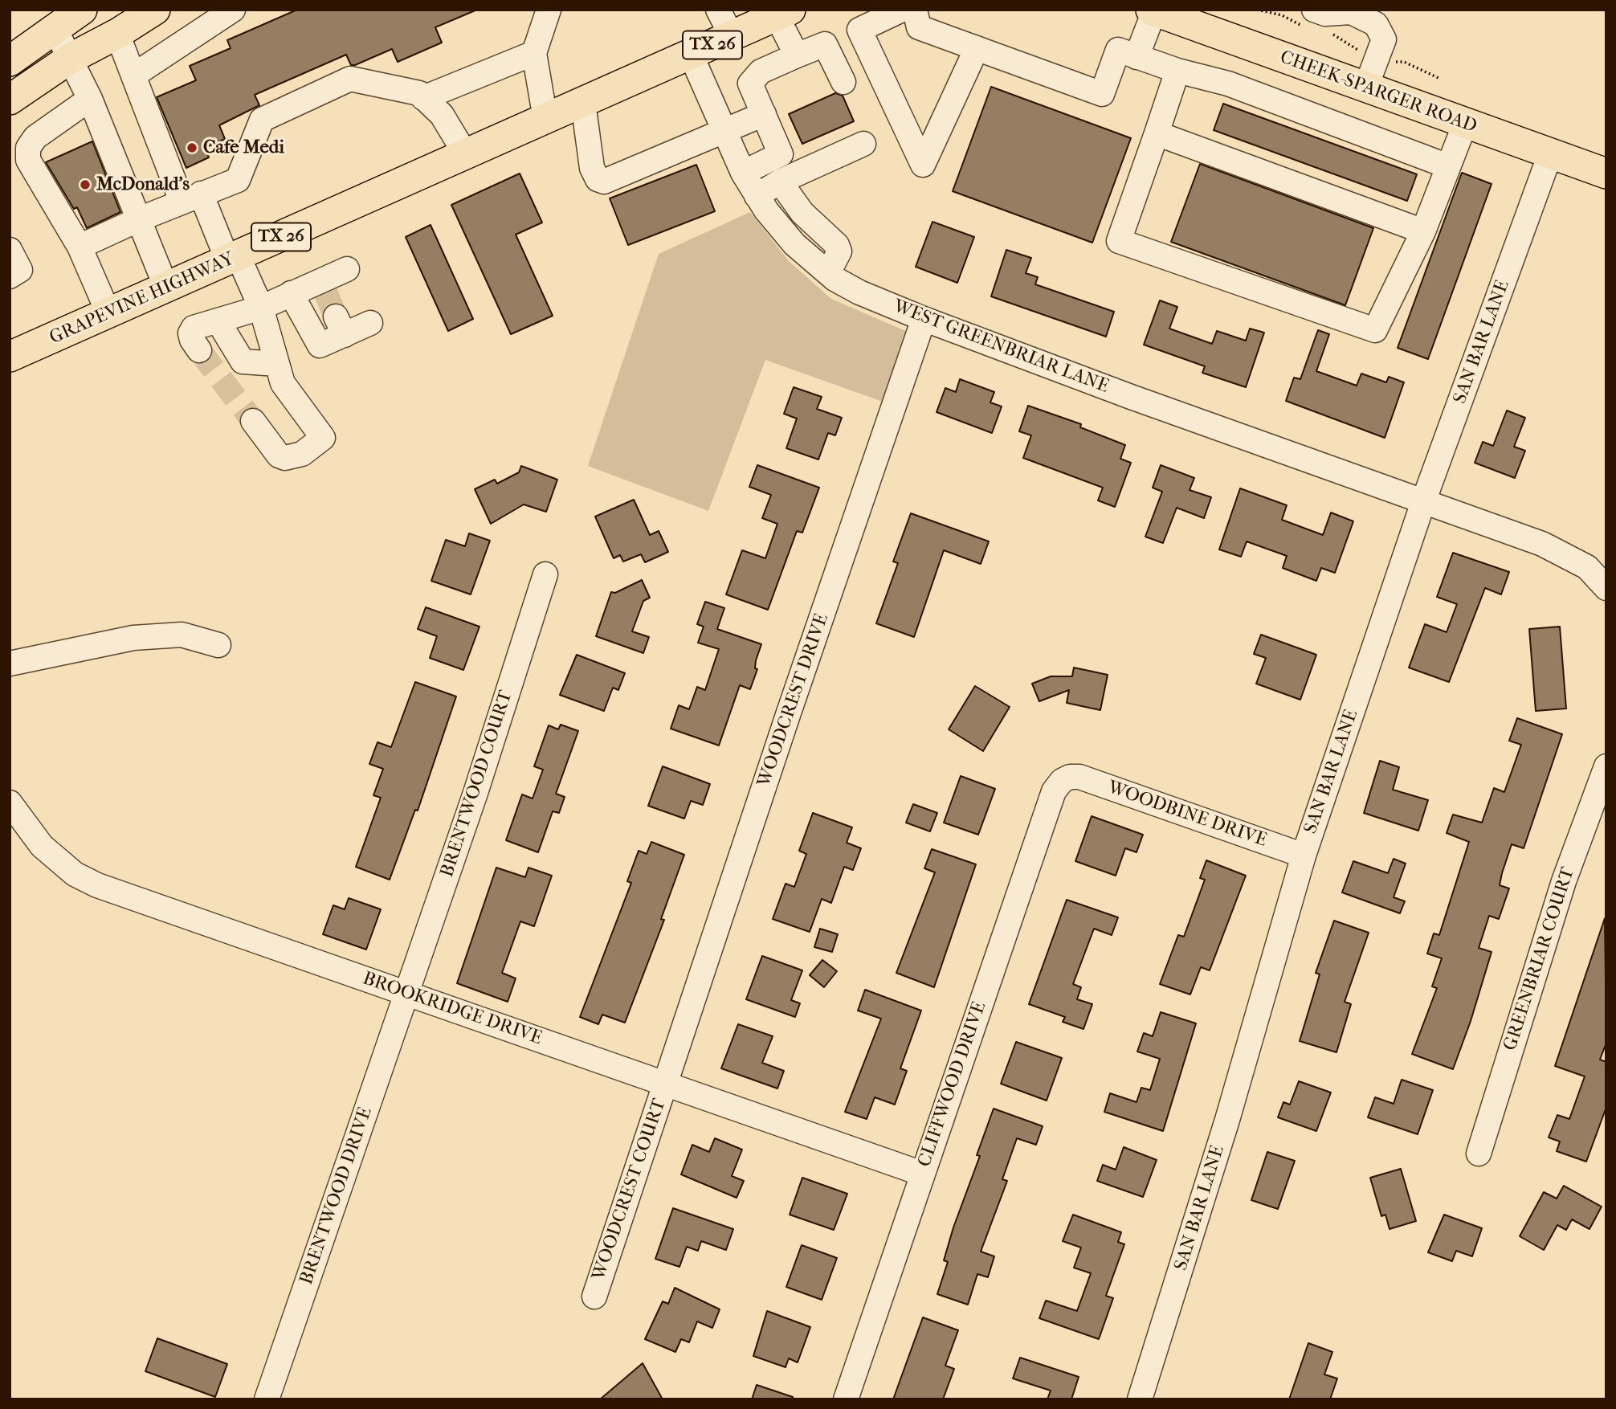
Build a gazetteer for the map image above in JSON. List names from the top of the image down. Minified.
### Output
{"streets":{"main road":["TX 26","CHEEK-SPARGER ROAD","GRAPEVINE HIGHWAY"],"street":["SAN BAR LANE","WEST GREENBRIAR LANE","WOODCREST DRIVE","BRENTWOOD COURT","WOODBINE DRIVE","GREENBRIAR COURT","BROOKRIDGE DRIVE","CLIFFWOOD DRIVE","WOODCREST COURT","BRENTWOOD DRIVE"]},"crossings":[["TX 26","GRAPEVINE HIGHWAY"],["TX 26","WEST GREENBRIAR LANE"],["CHEEK-SPARGER ROAD","SAN BAR LANE"],["SAN BAR LANE","WEST GREENBRIAR LANE"],["SAN BAR LANE","WOODBINE DRIVE"],["WEST GREENBRIAR LANE","WOODCREST DRIVE"],["WOODCREST DRIVE","BROOKRIDGE DRIVE"],["WOODCREST DRIVE","WOODCREST COURT"],["BRENTWOOD COURT","BROOKRIDGE DRIVE"],["BRENTWOOD COURT","BRENTWOOD DRIVE"],["WOODBINE DRIVE","CLIFFWOOD DRIVE"],["BROOKRIDGE DRIVE","CLIFFWOOD DRIVE"],["BROOKRIDGE DRIVE","WOODCREST COURT"],["BROOKRIDGE DRIVE","BRENTWOOD DRIVE"]],"places":["Cafe Medi","McDonald's"]}
